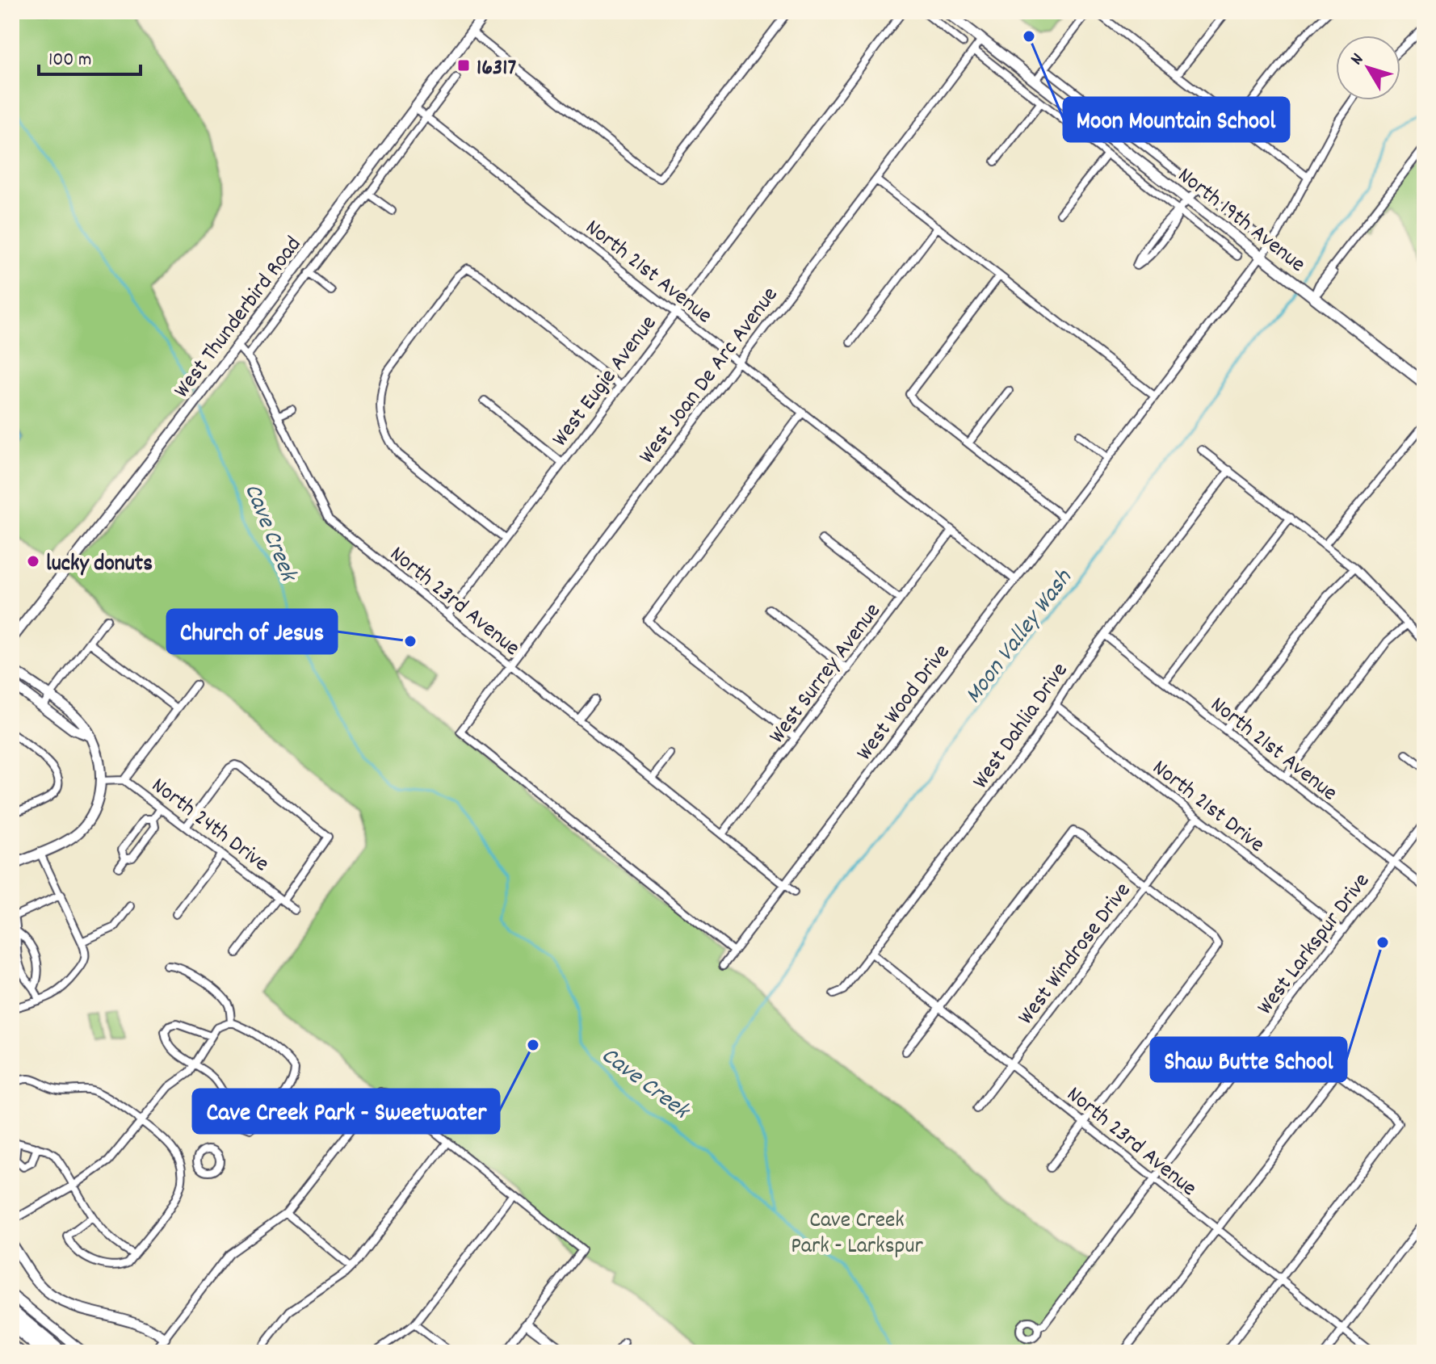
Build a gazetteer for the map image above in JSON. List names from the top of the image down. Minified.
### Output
{"streets":{"main road":["North 19th Avenue","West Thunderbird Road"],"street":["North 21st Avenue","West Joan De Arc Avenue","West Eugie Avenue","North 23rd Avenue","West Surrey Avenue","West Wood Drive","West Dahlia Drive","North 21st Drive","North 24th Drive","West Larkspur Drive","West Windrose Drive"]},"crossings":[["North 19th Avenue","West Joan De Arc Avenue"],["North 19th Avenue","West Wood Drive"],["North 21st Avenue","West Thunderbird Road"],["North 21st Avenue","West Joan De Arc Avenue"],["North 21st Avenue","West Eugie Avenue"],["North 21st Avenue","West Surrey Avenue"],["North 21st Avenue","West Wood Drive"],["North 21st Avenue","West Dahlia Drive"],["North 21st Avenue","West Larkspur Drive"],["West Thunderbird Road","North 23rd Avenue"],["West Joan De Arc Avenue","North 23rd Avenue"],["West Joan De Arc Avenue","West Wood Drive"],["West Eugie Avenue","North 23rd Avenue"],["North 23rd Avenue","West Surrey Avenue"],["North 23rd Avenue","West Wood Drive"],["North 23rd Avenue","West Dahlia Drive"],["North 23rd Avenue","West Larkspur Drive"],["North 23rd Avenue","West Windrose Drive"],["West Dahlia Drive","North 21st Drive"],["North 21st Drive","West Larkspur Drive"],["North 21st Drive","West Windrose Drive"]],"water":["Cave Creek","Moon Valley Wash"],"parks":["Cave Creek Park - Larkspur"],"places":{"other":["Moon Mountain School","lucky donuts","Church of Jesus","Shaw Butte School","Cave Creek Park - Sweetwater"],"transit":["16317"]},"scale_bar":"100 m","north":"top left"}
